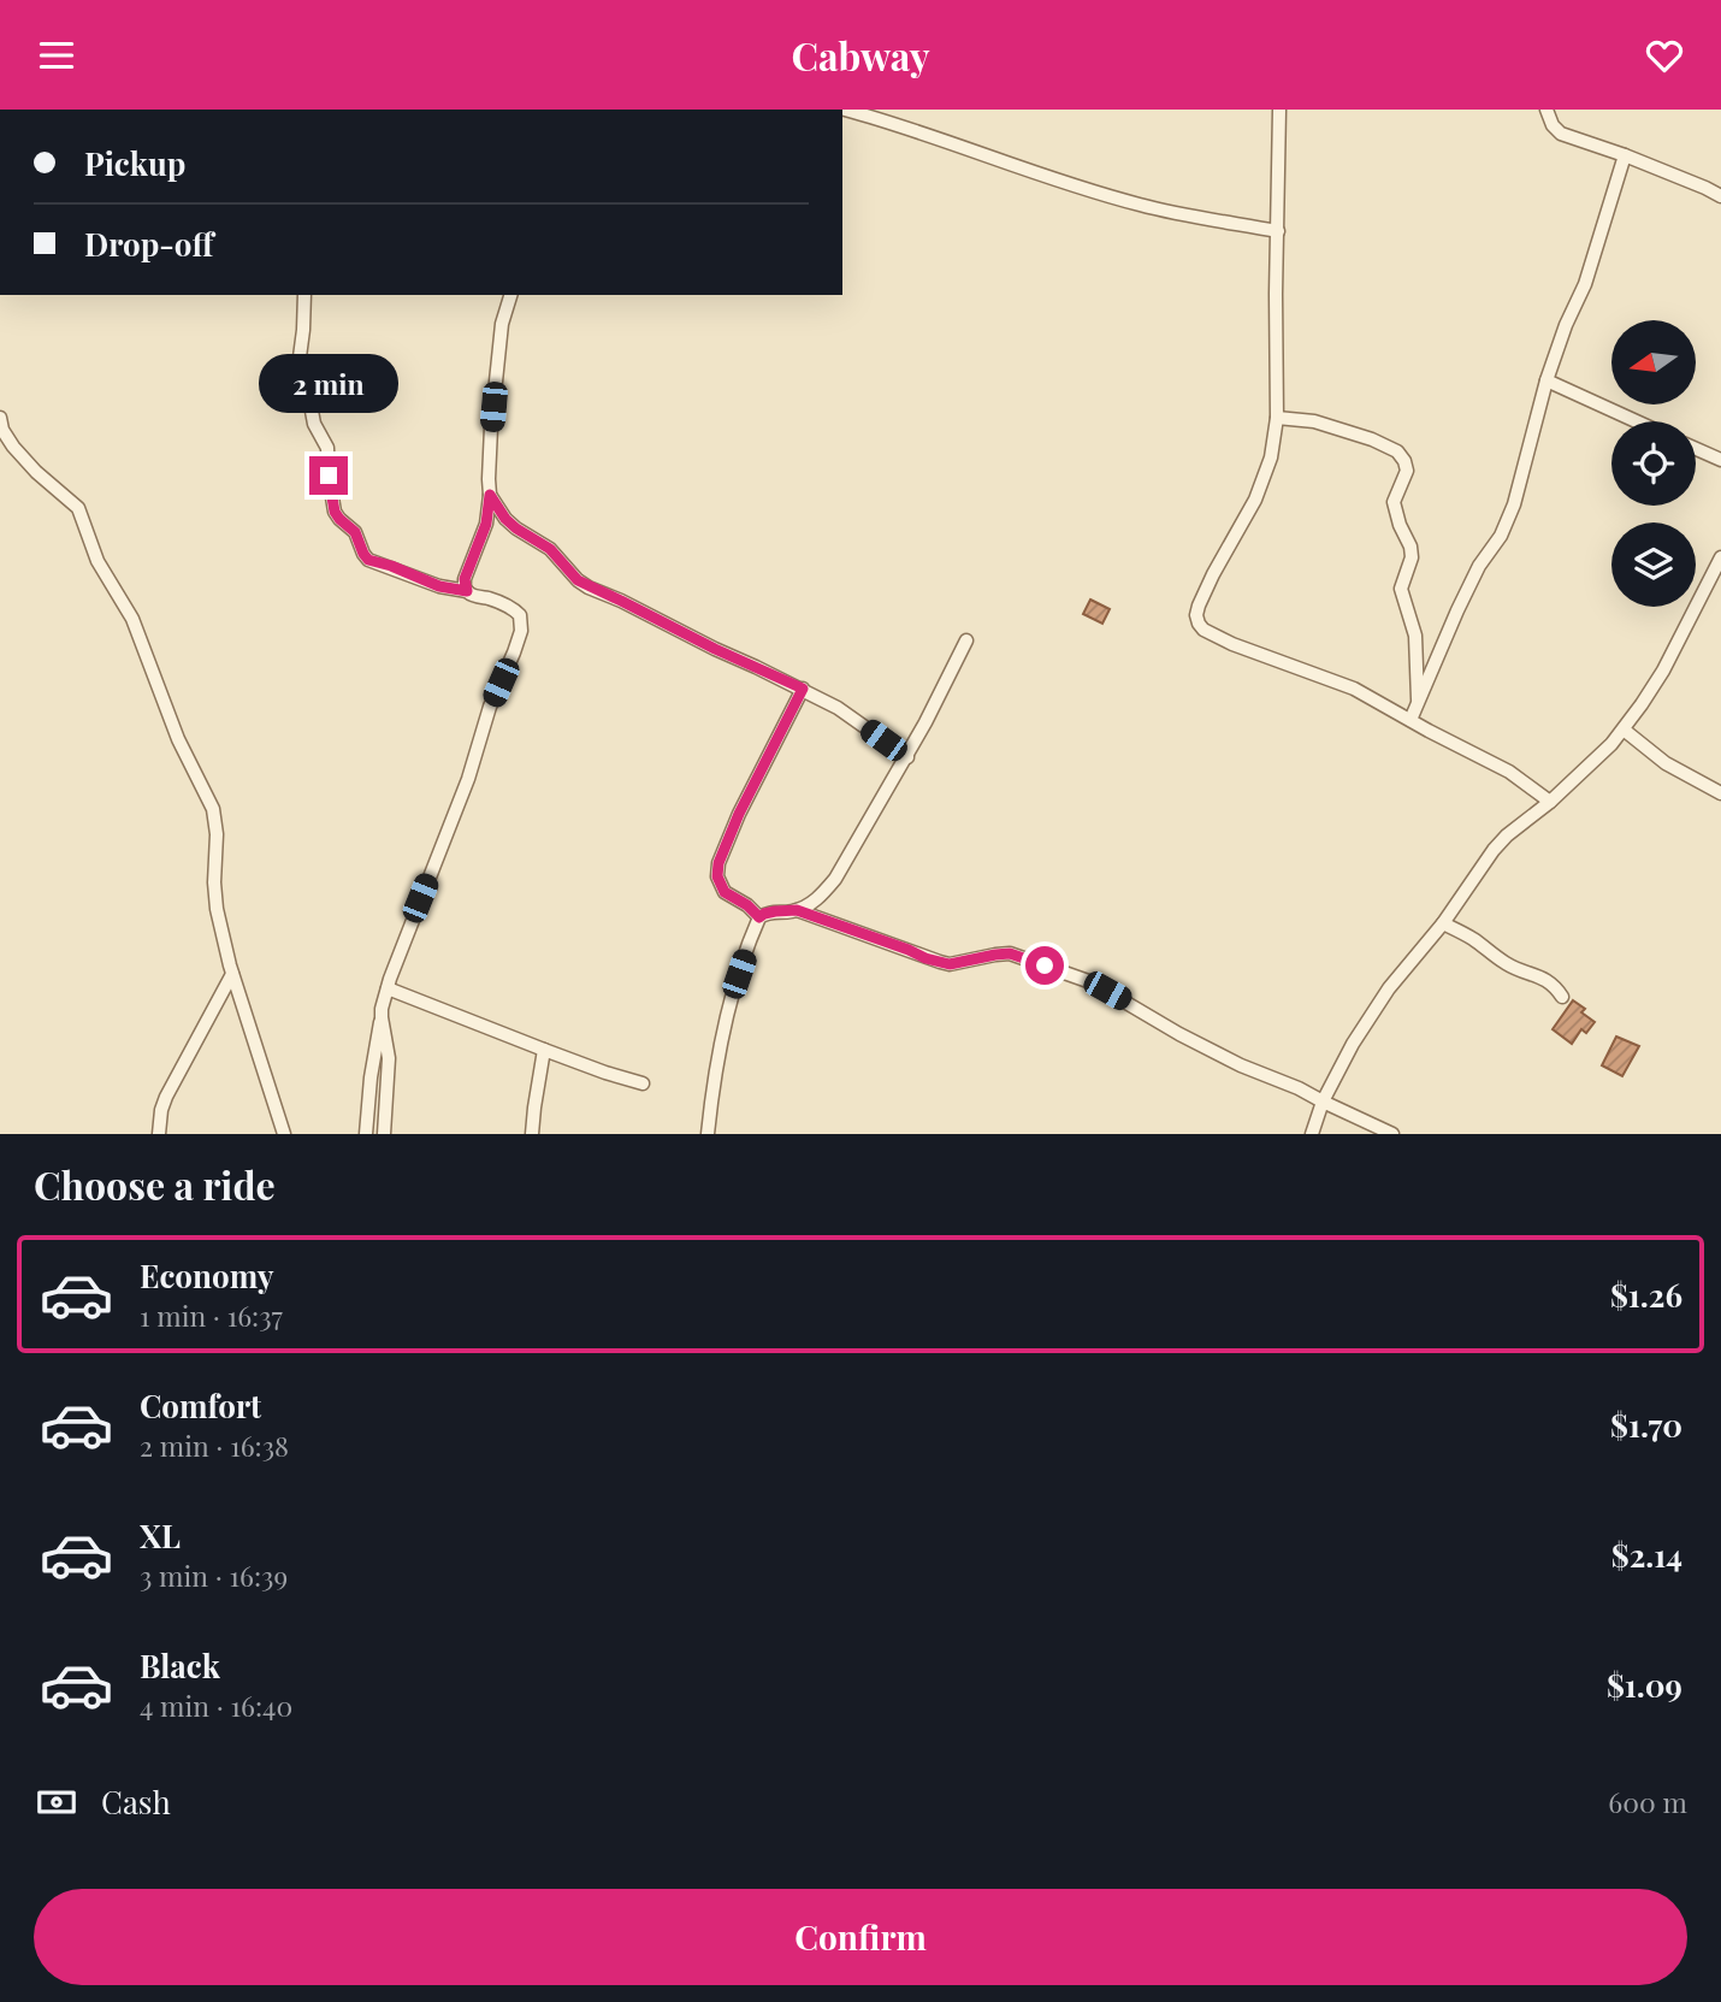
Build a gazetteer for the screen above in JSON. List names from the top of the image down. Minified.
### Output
{"north":"left","page":{"header":"Cabway","banner":["Pickup","Drop-off"],"bubble":"2 min","heading":"Choose a ride","list":[{"name":"Economy","note":"1 min · 16:37","value":"$1.26"},{"name":"Comfort","note":"2 min · 16:38","value":"$1.70"},{"name":"XL","note":"3 min · 16:39","value":"$2.14"},{"name":"Black","note":"4 min · 16:40","value":"$1.09"}],"pay":["Cash","600 m"],"buttons":"Confirm"}}
